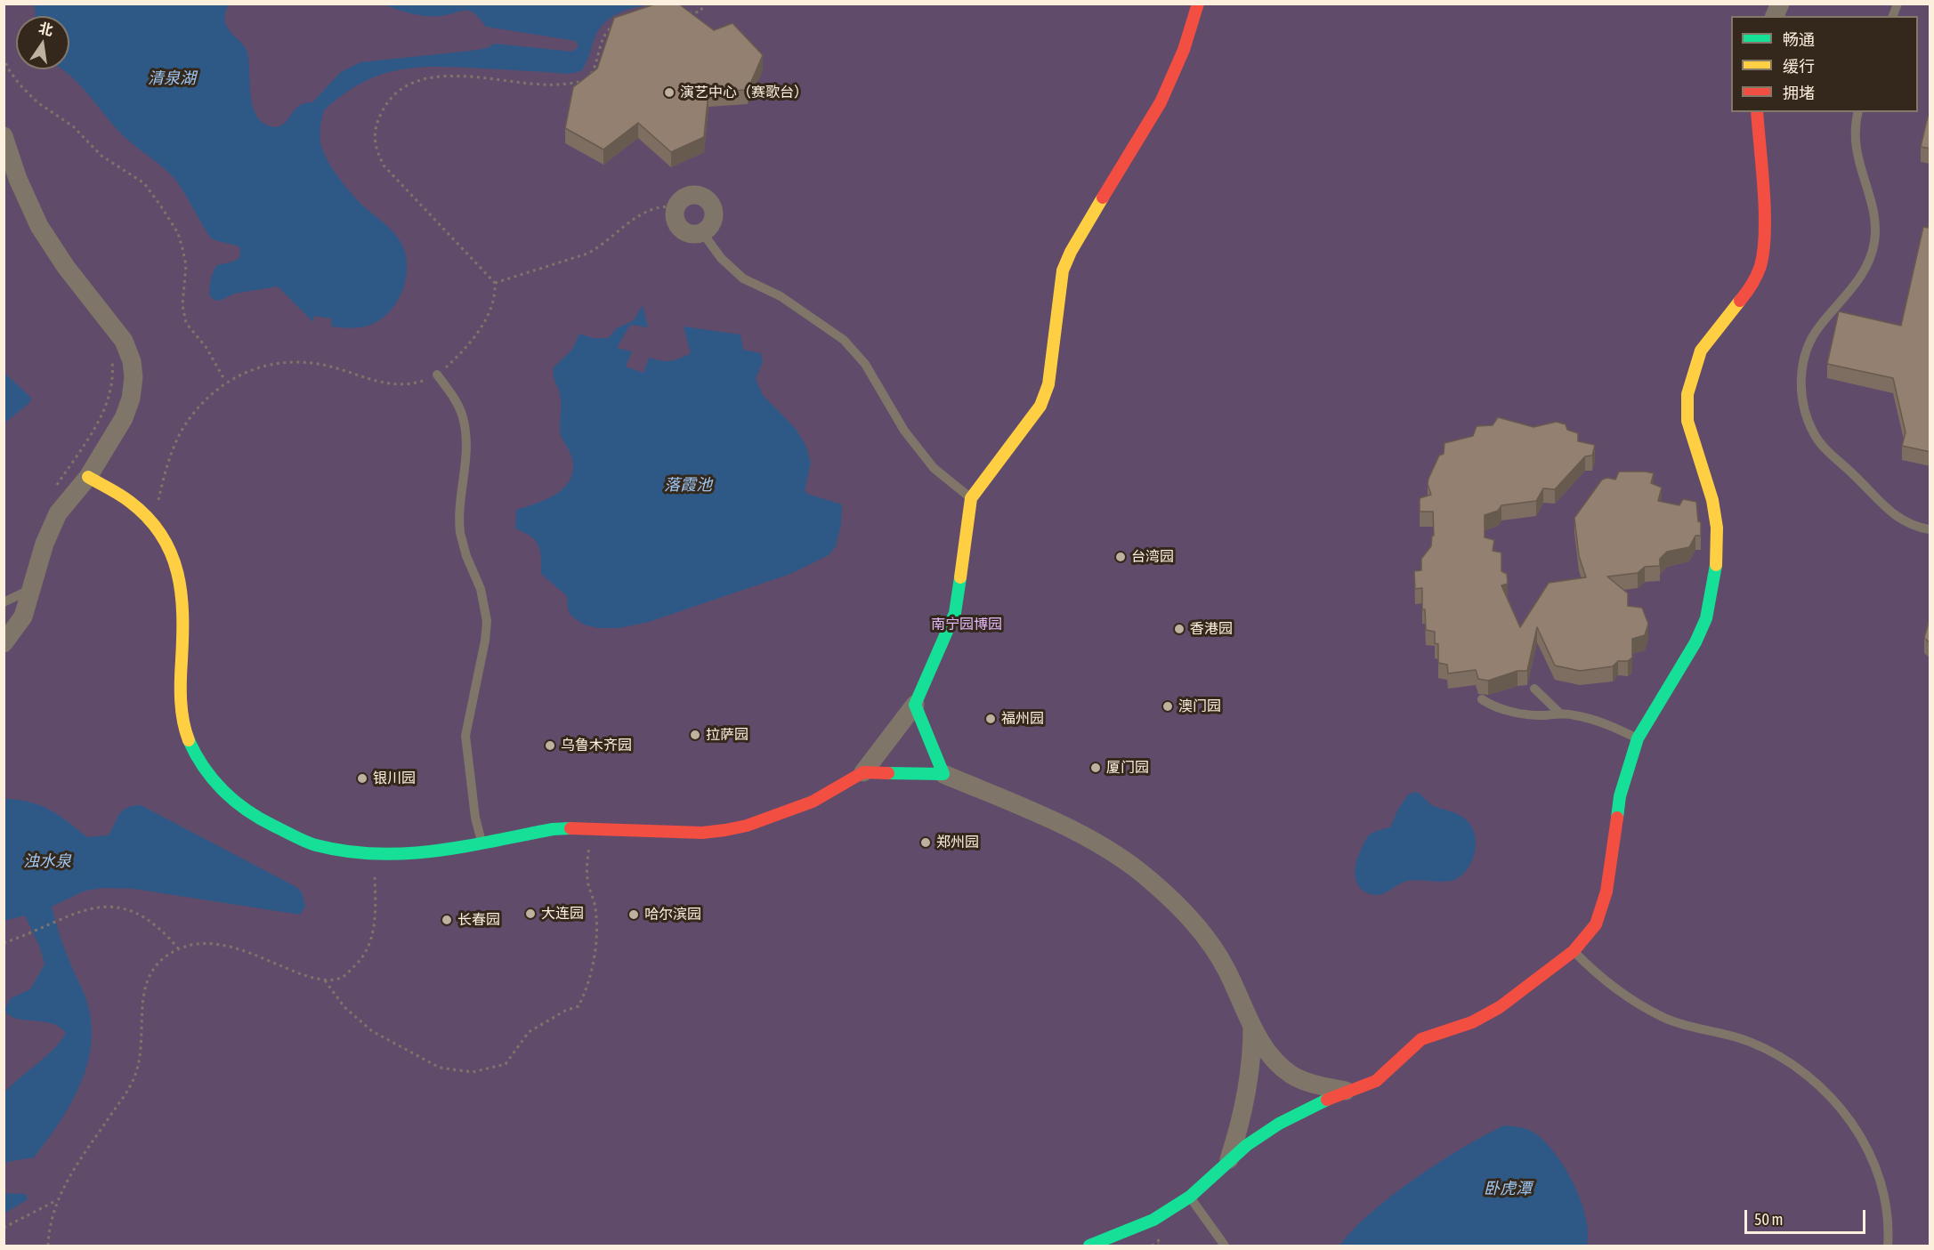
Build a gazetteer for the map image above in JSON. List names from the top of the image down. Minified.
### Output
{"water":["清泉湖","落霞池","浊水泉","卧虎潭"],"parks":["南宁园博园"],"places":["演艺中心（赛歌台）","台湾园","香港园","澳门园","福州园","拉萨园","乌鲁木齐园","厦门园","银川园","郑州园","大连园","哈尔滨园","长春园"],"legend":["畅通","缓行","拥堵"],"scale_bar":"50 m","north":"top"}
